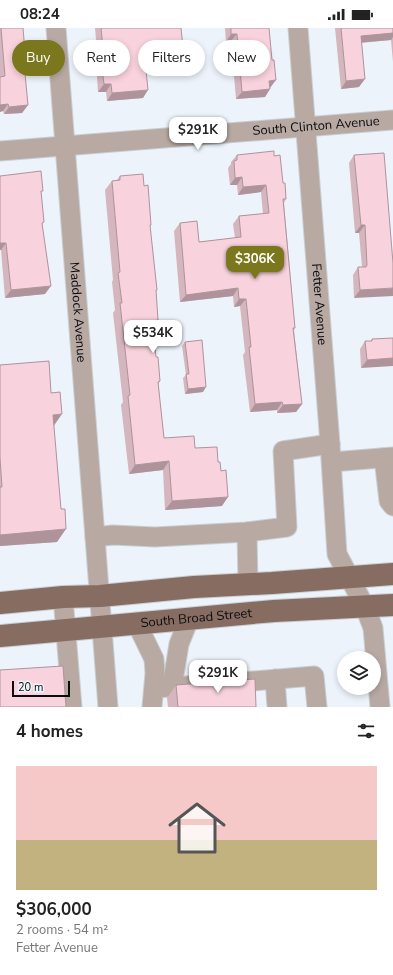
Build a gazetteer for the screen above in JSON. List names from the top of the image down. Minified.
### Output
{"streets":{"main road":["South Broad Street"],"street":["South Clinton Avenue","Fetter Avenue","Maddock Avenue"]},"crossings":[["South Clinton Avenue","Fetter Avenue"],["South Clinton Avenue","Maddock Avenue"],["Fetter Avenue","South Broad Street"],["Maddock Avenue","South Broad Street"]],"scale_bar":"20 m","page":{"status":"08:24","chip":["Buy","Rent","Filters","New"],"price":["$291K","$306K","$534K","$291K"],"scale":"20 m","heading":"4 homes","list":[{"name":"$306,000","note":"2 rooms · 54 m² · Fetter Avenue"}]}}
